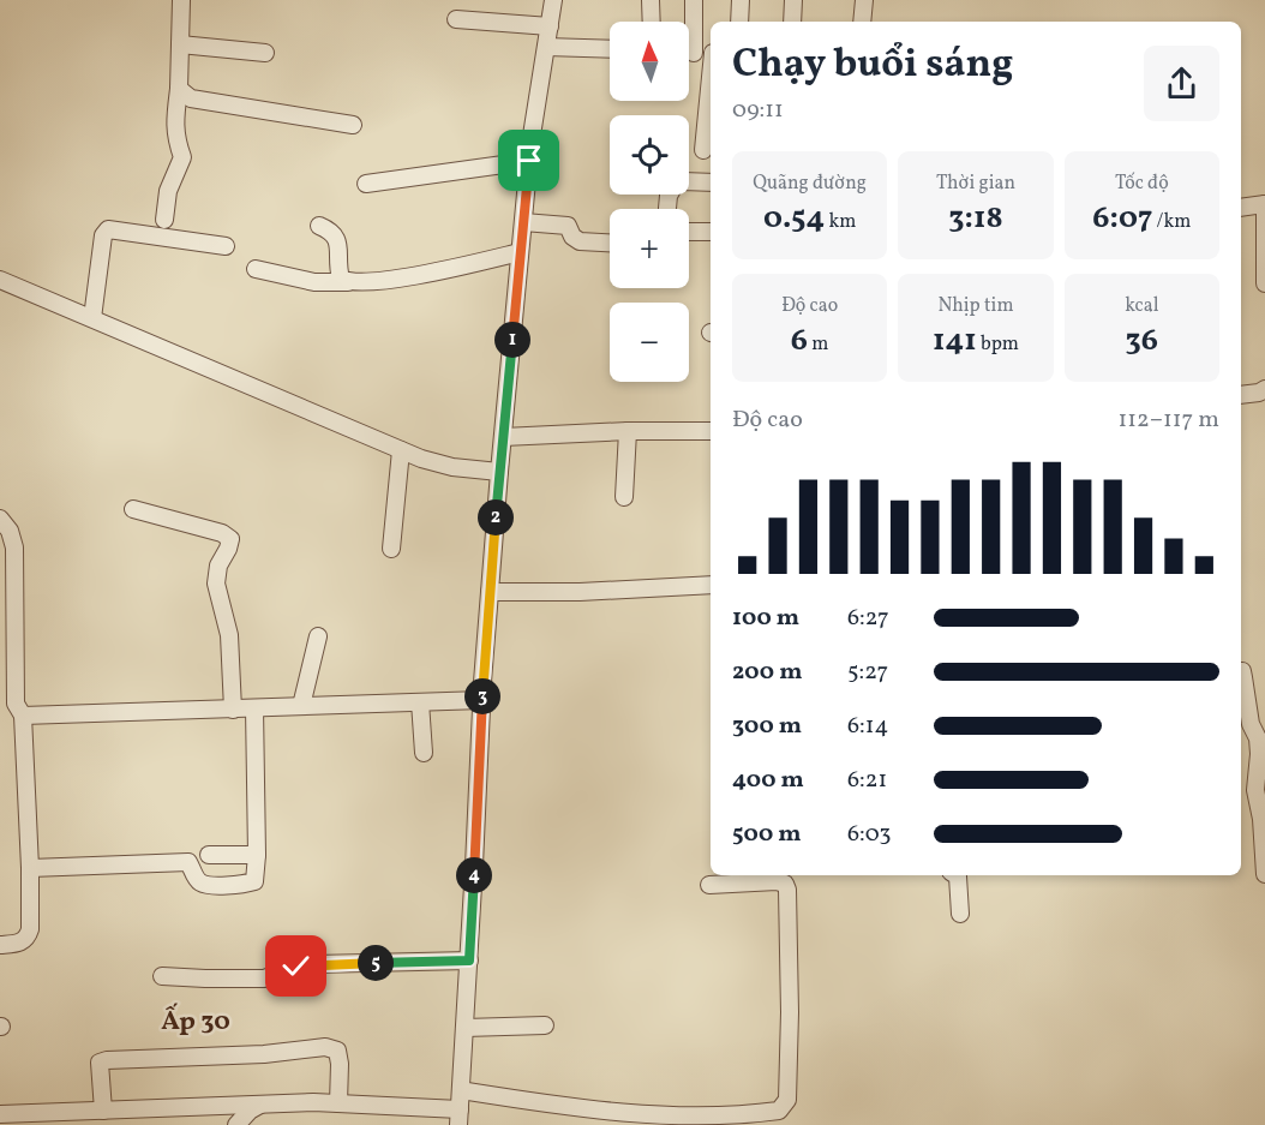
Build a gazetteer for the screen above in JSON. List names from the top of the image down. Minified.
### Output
{"districts":["Ấp 30"],"north":"top","page":{"map_buttons":["+","−"],"heading":["Chạy buổi sáng","09:11"],"stats":[["Quãng đường","0.54 km"],["Thời gian","3:18"],["Tốc độ","6:07 /km"],["Độ cao","6 m"],["Nhịp tim","141 bpm"],["kcal","36"]],"pins":["1","2","3","4","5"],"chart":["Độ cao","112–117 m"],"list":[{"name":"100 m","note":"6:27"},{"name":"200 m","note":"5:27"},{"name":"300 m","note":"6:14"},{"name":"400 m","note":"6:21"},{"name":"500 m","note":"6:03"}]}}
